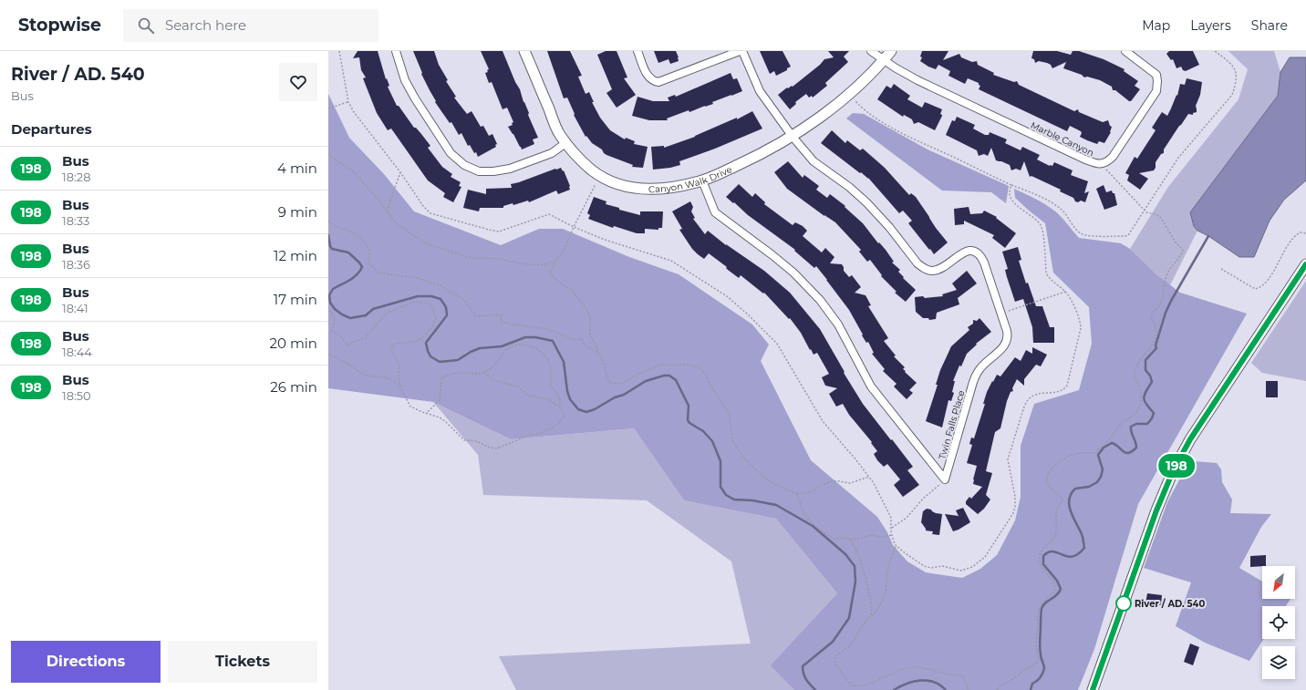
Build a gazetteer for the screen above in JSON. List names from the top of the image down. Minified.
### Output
{"streets":{"street":["Marble Canyon","Canyon Walk Drive","Twin Falls Place"]},"crossings":[["Marble Canyon","Canyon Walk Drive"],["Canyon Walk Drive","Twin Falls Place"]],"places":["River / AD. 540"],"lines":["bus line 198"],"north":"bottom left","page":{"header":"Stopwise","search":"Search here","nav":["Map","Layers","Share"],"heading":[["River / AD. 540","Bus"],"Departures"],"on_map":"198","list":[{"mark":"198","name":"Bus","note":"18:28","value":"4 min"},{"mark":"198","name":"Bus","note":"18:33","value":"9 min"},{"mark":"198","name":"Bus","note":"18:36","value":"12 min"},{"mark":"198","name":"Bus","note":"18:41","value":"17 min"},{"mark":"198","name":"Bus","note":"18:44","value":"20 min"},{"mark":"198","name":"Bus","note":"18:50","value":"26 min"}],"buttons":["Directions","Tickets"]}}
